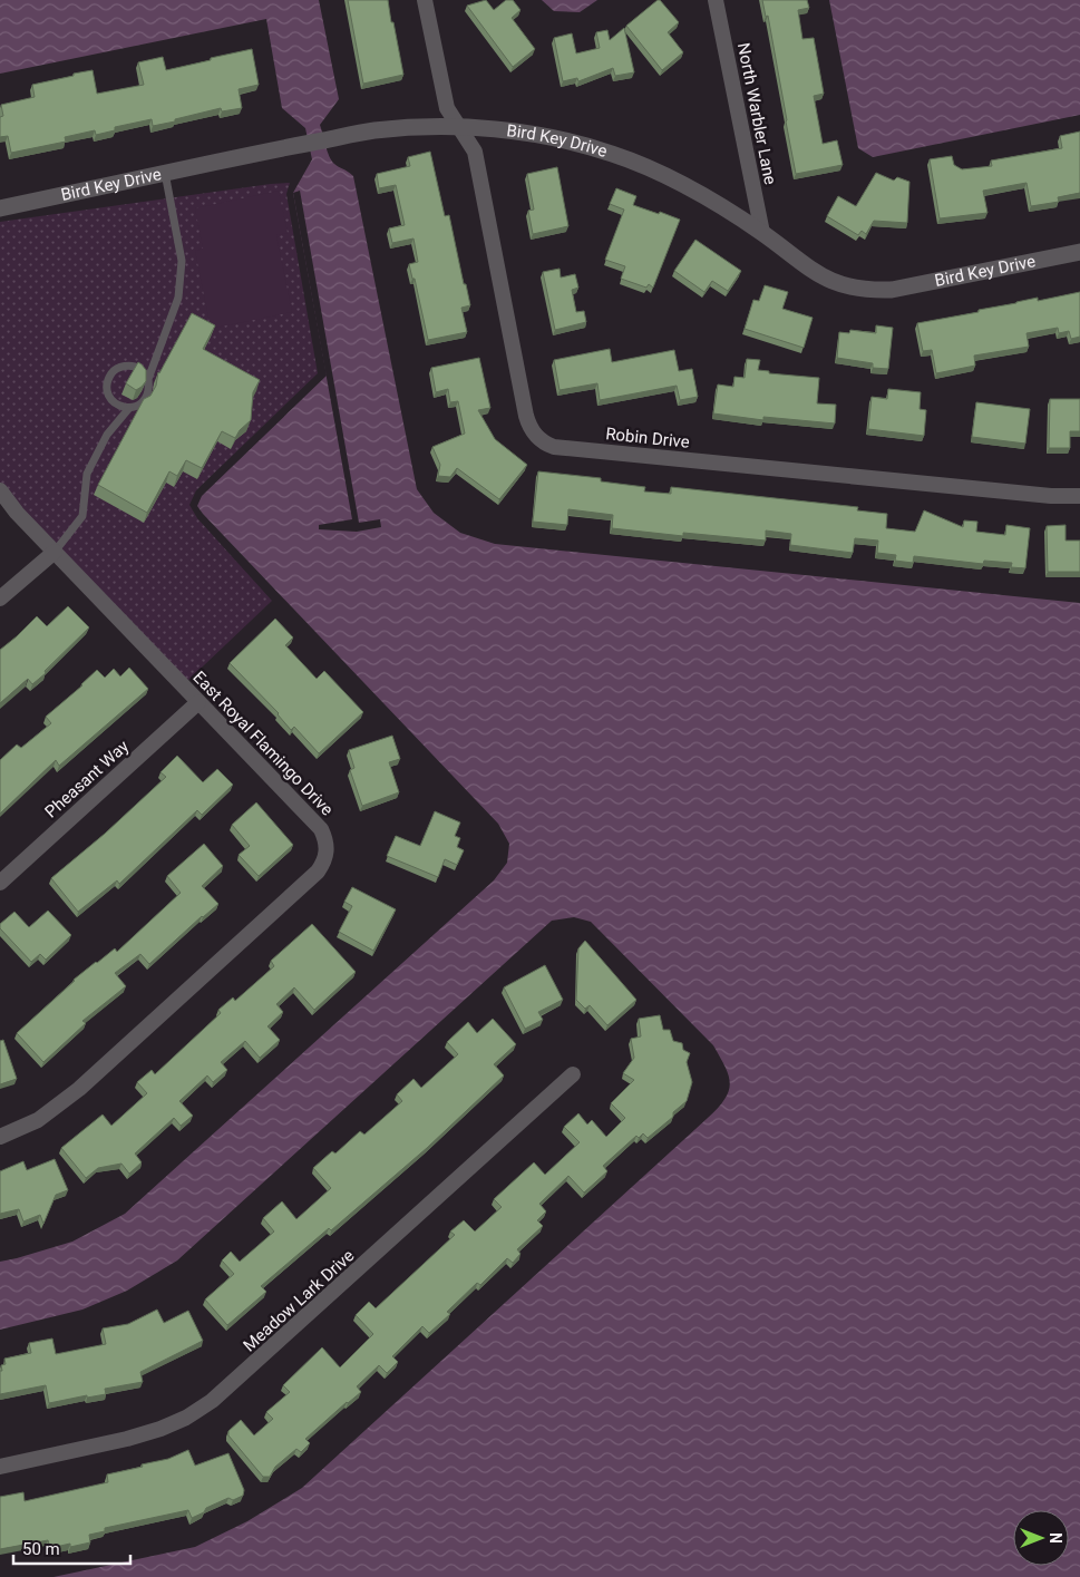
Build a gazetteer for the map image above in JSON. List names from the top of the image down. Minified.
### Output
{"streets":{"street":["North Warbler Lane","Bird Key Drive","Robin Drive","East Royal Flamingo Drive","Pheasant Way","Meadow Lark Drive"]},"crossings":[["North Warbler Lane","Bird Key Drive"],["Bird Key Drive","Robin Drive"],["East Royal Flamingo Drive","Pheasant Way"]],"scale_bar":"50 m","north":"right"}
